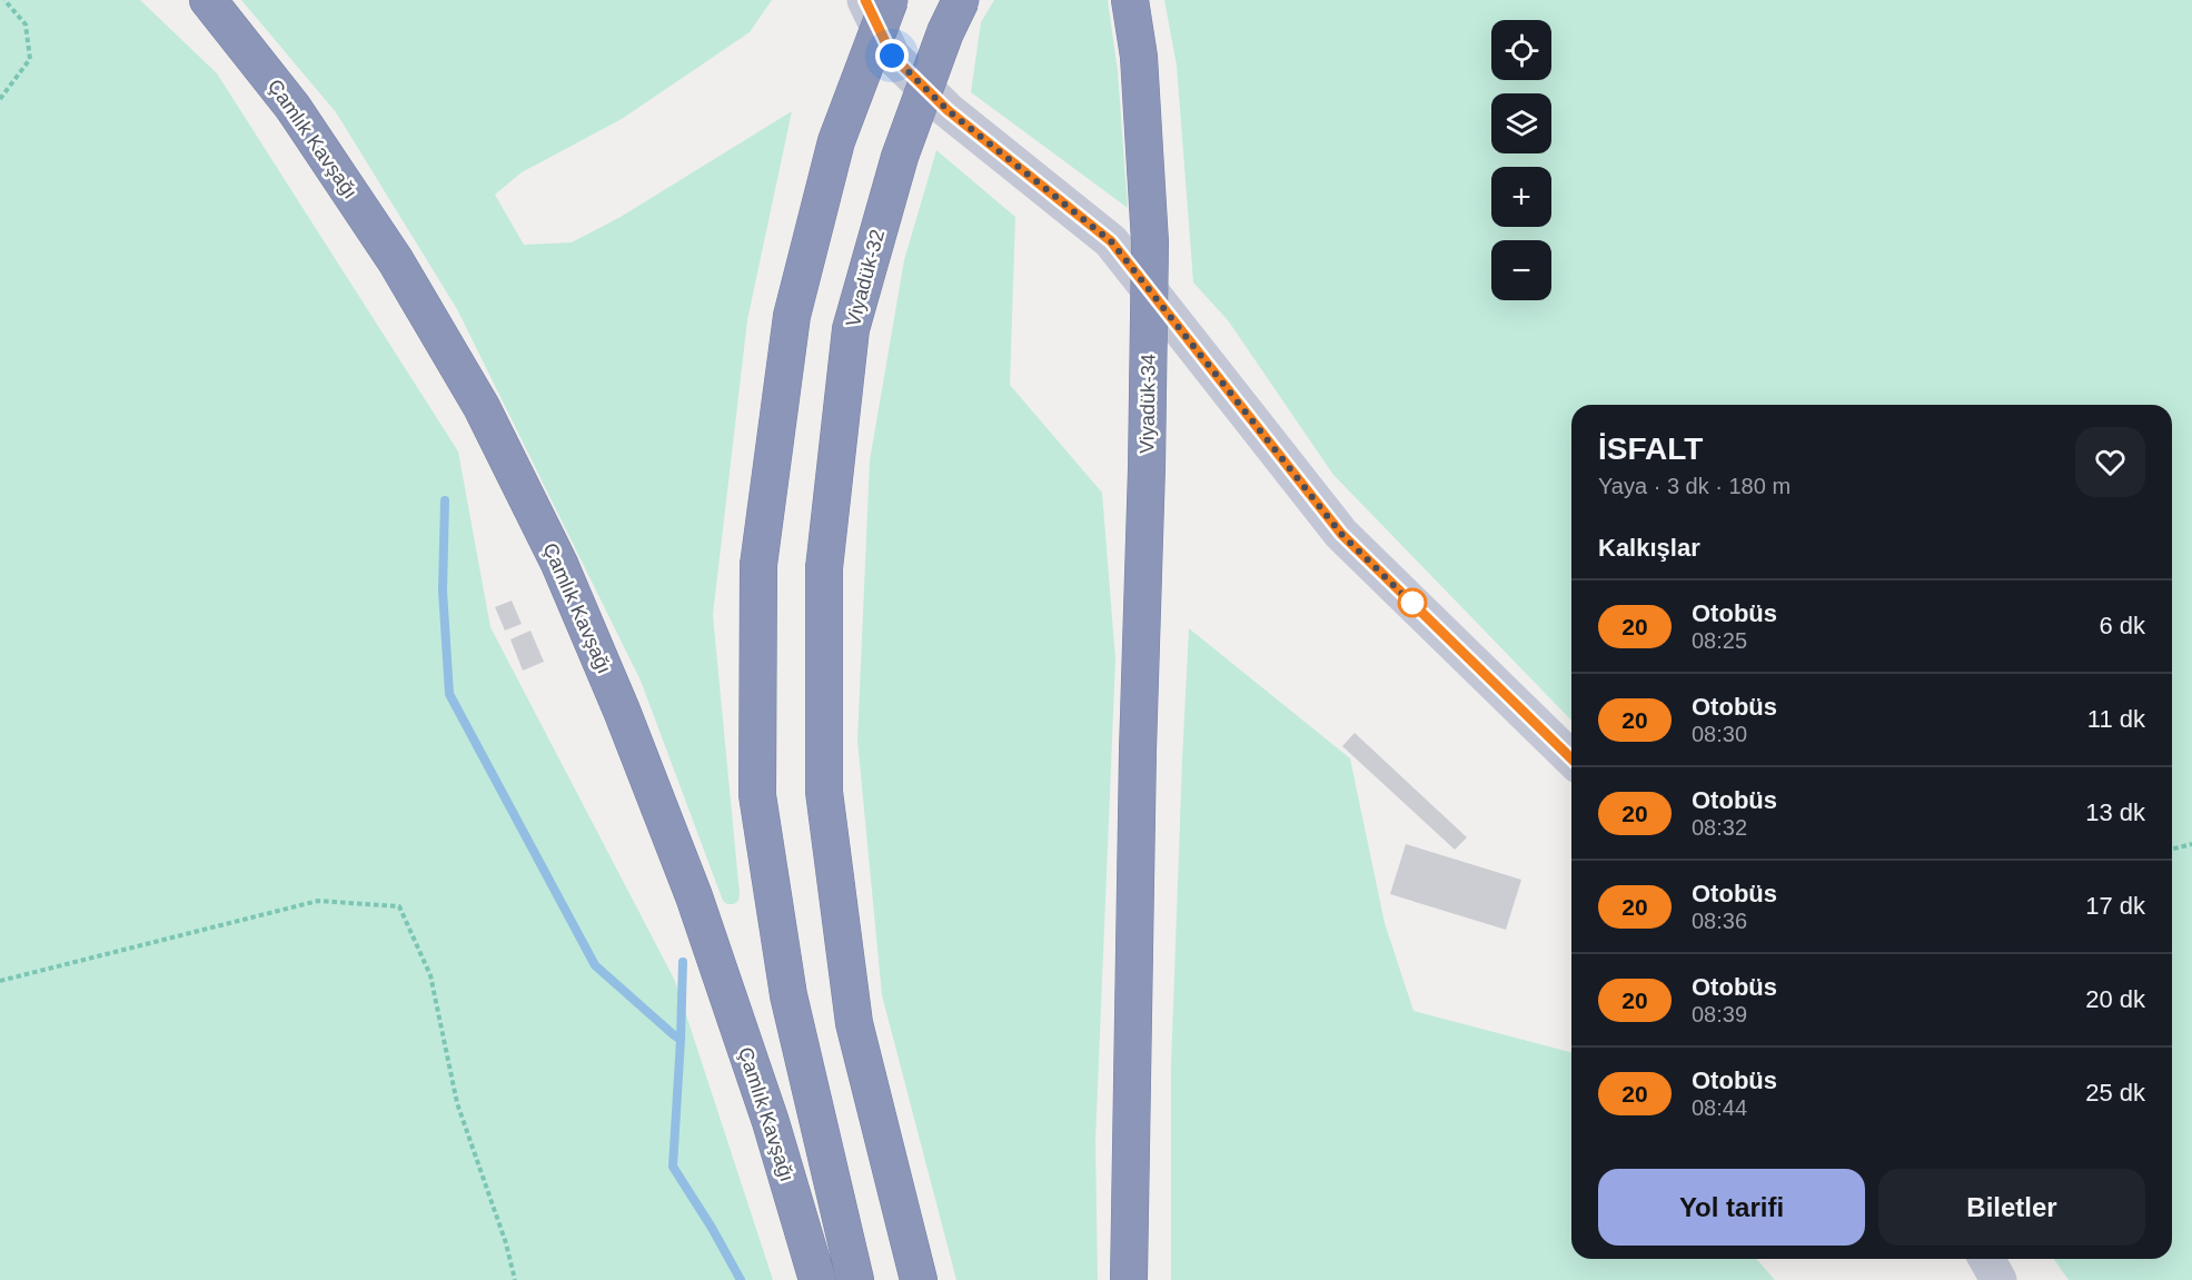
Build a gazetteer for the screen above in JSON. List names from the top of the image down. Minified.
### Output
{"streets":{"highway":["Çamlık Kavşağı","Viyadük-32","Viyadük-34"]},"lines":["bus line 20"],"page":{"map_buttons":["+","−"],"heading":[["İSFALT","Yaya · 3 dk · 180 m"],"Kalkışlar"],"list":[{"mark":"20","name":"Otobüs","note":"08:25","value":"6 dk"},{"mark":"20","name":"Otobüs","note":"08:30","value":"11 dk"},{"mark":"20","name":"Otobüs","note":"08:32","value":"13 dk"},{"mark":"20","name":"Otobüs","note":"08:36","value":"17 dk"},{"mark":"20","name":"Otobüs","note":"08:39","value":"20 dk"},{"mark":"20","name":"Otobüs","note":"08:44","value":"25 dk"}],"buttons":["Yol tarifi","Biletler"]}}
